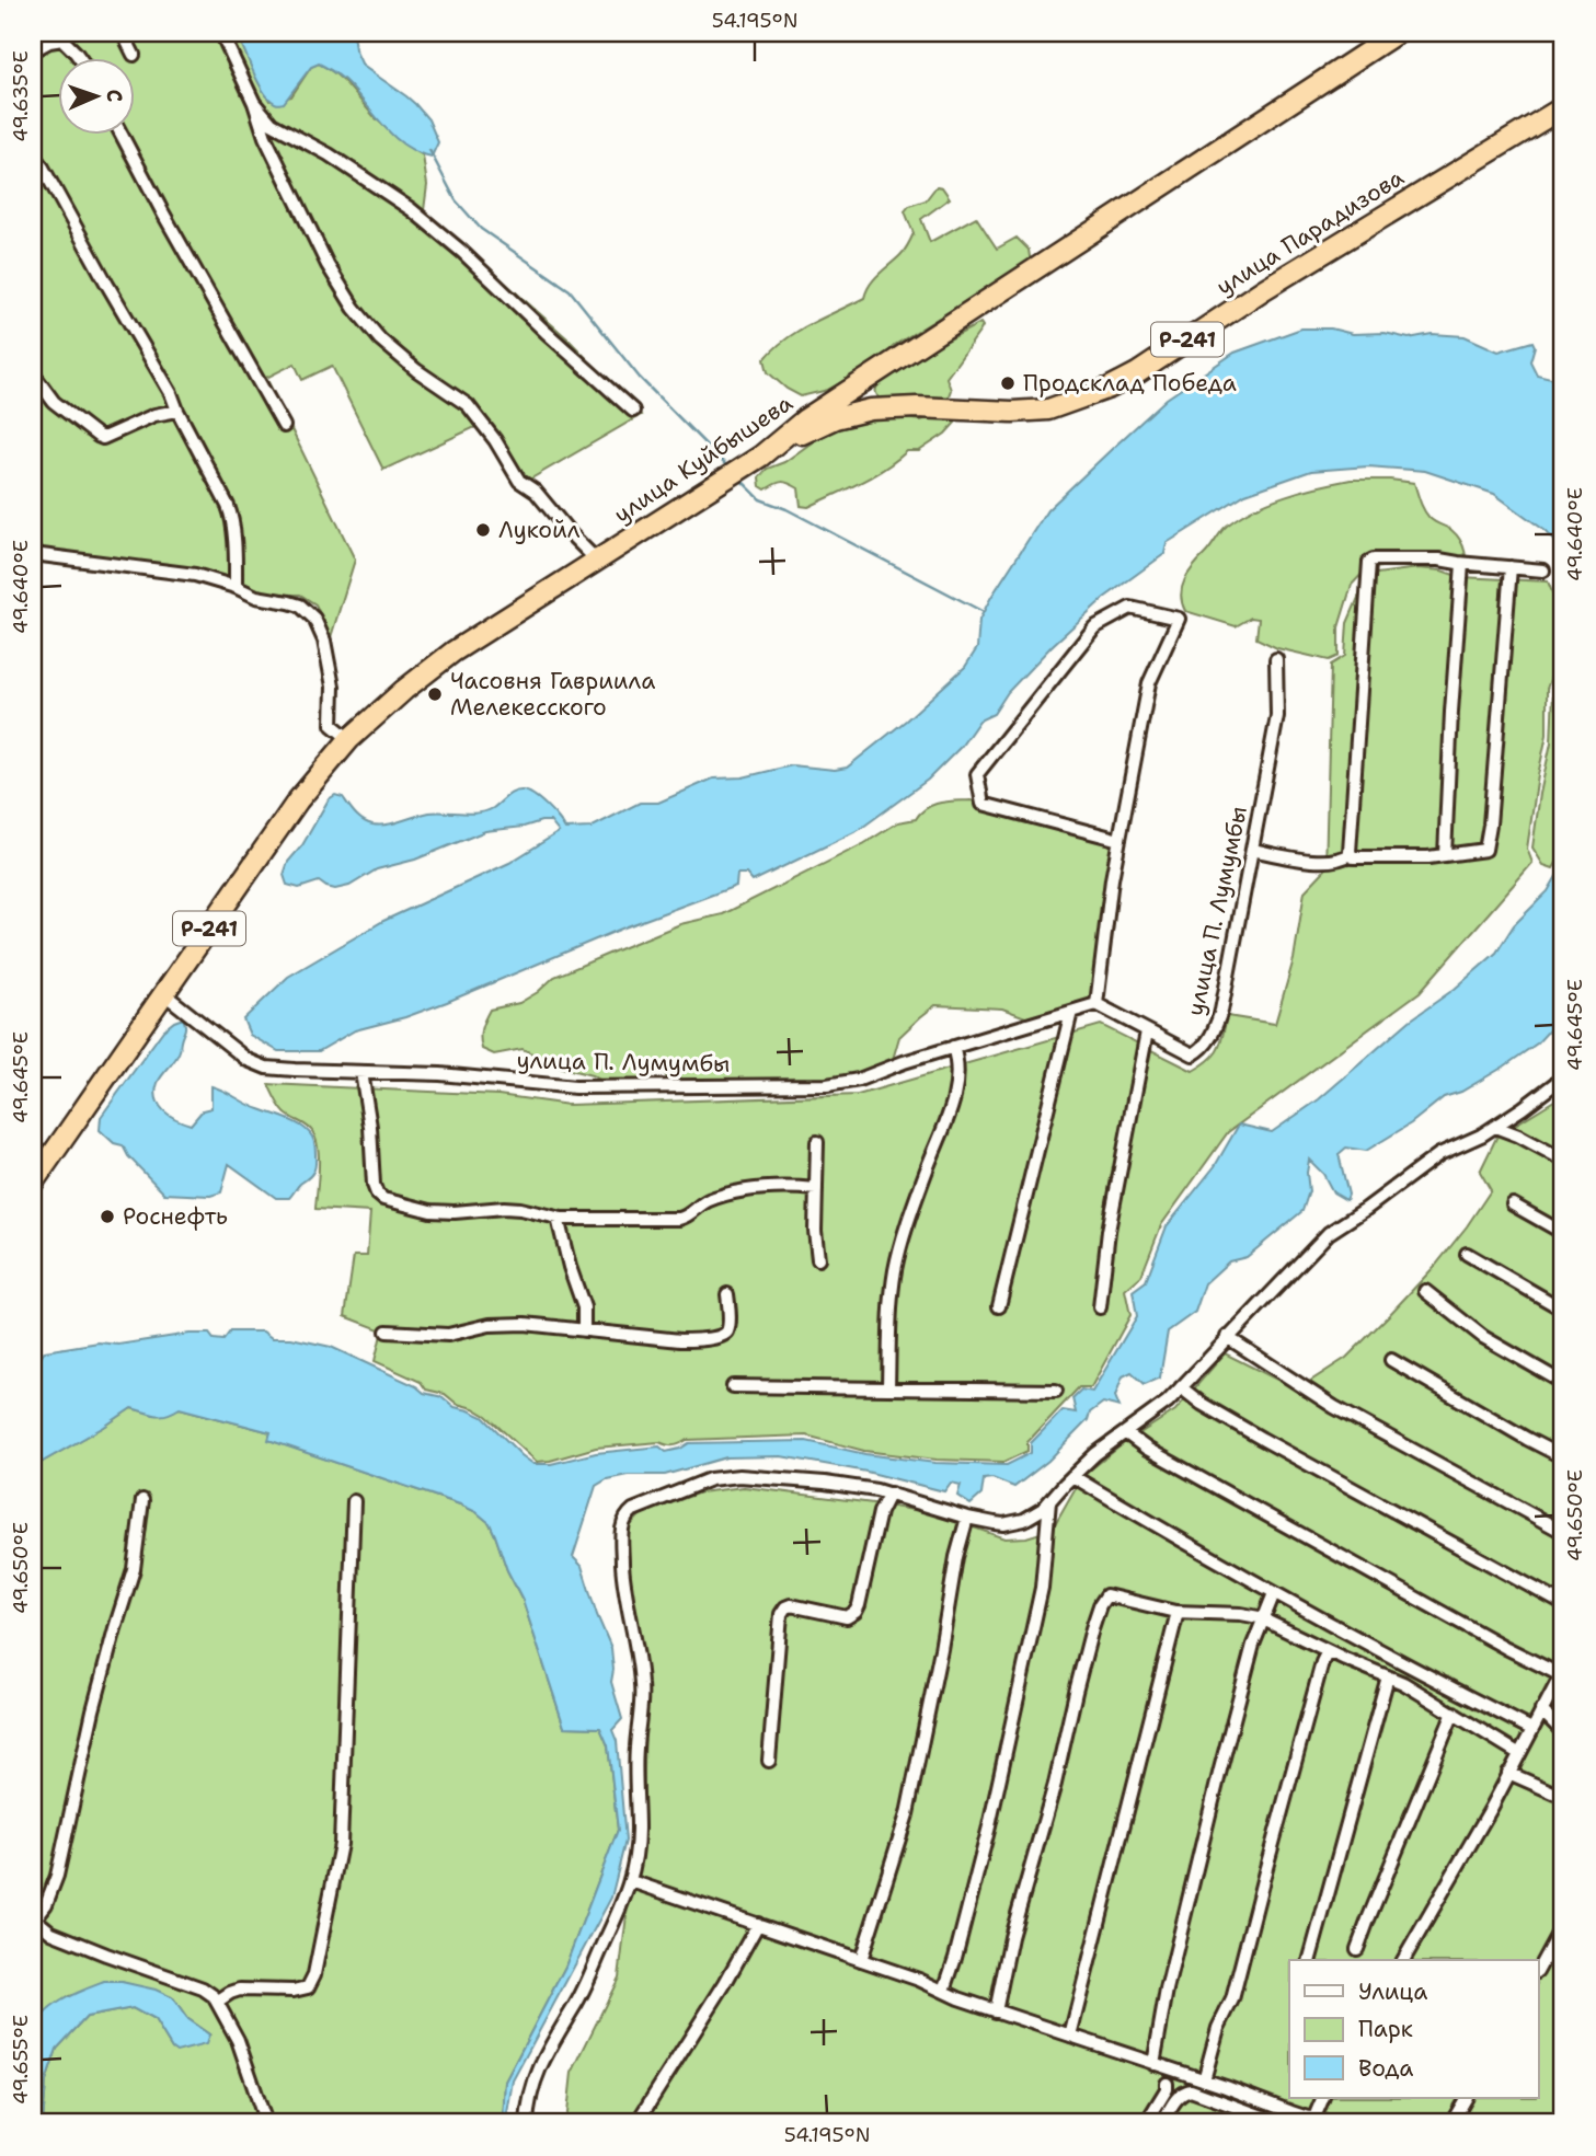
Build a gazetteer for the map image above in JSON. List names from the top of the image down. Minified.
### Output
{"streets":{"highway":["улица Парадизова","Р-241","улица Куйбышева"],"street":["улица П. Лумумбы"]},"crossings":[["улица Парадизова","улица Куйбышева"],["улица Куйбышева","улица П. Лумумбы"]],"places":["Продсклад Победа","Лукойл","Часовня Гавриила Мелекесского","Роснефть"],"legend":["Улица","Парк","Вода"],"north":"right","coordinates":["54.195°N","49.635°E","49.640°E","49.645°E","49.650°E","49.655°E"]}
